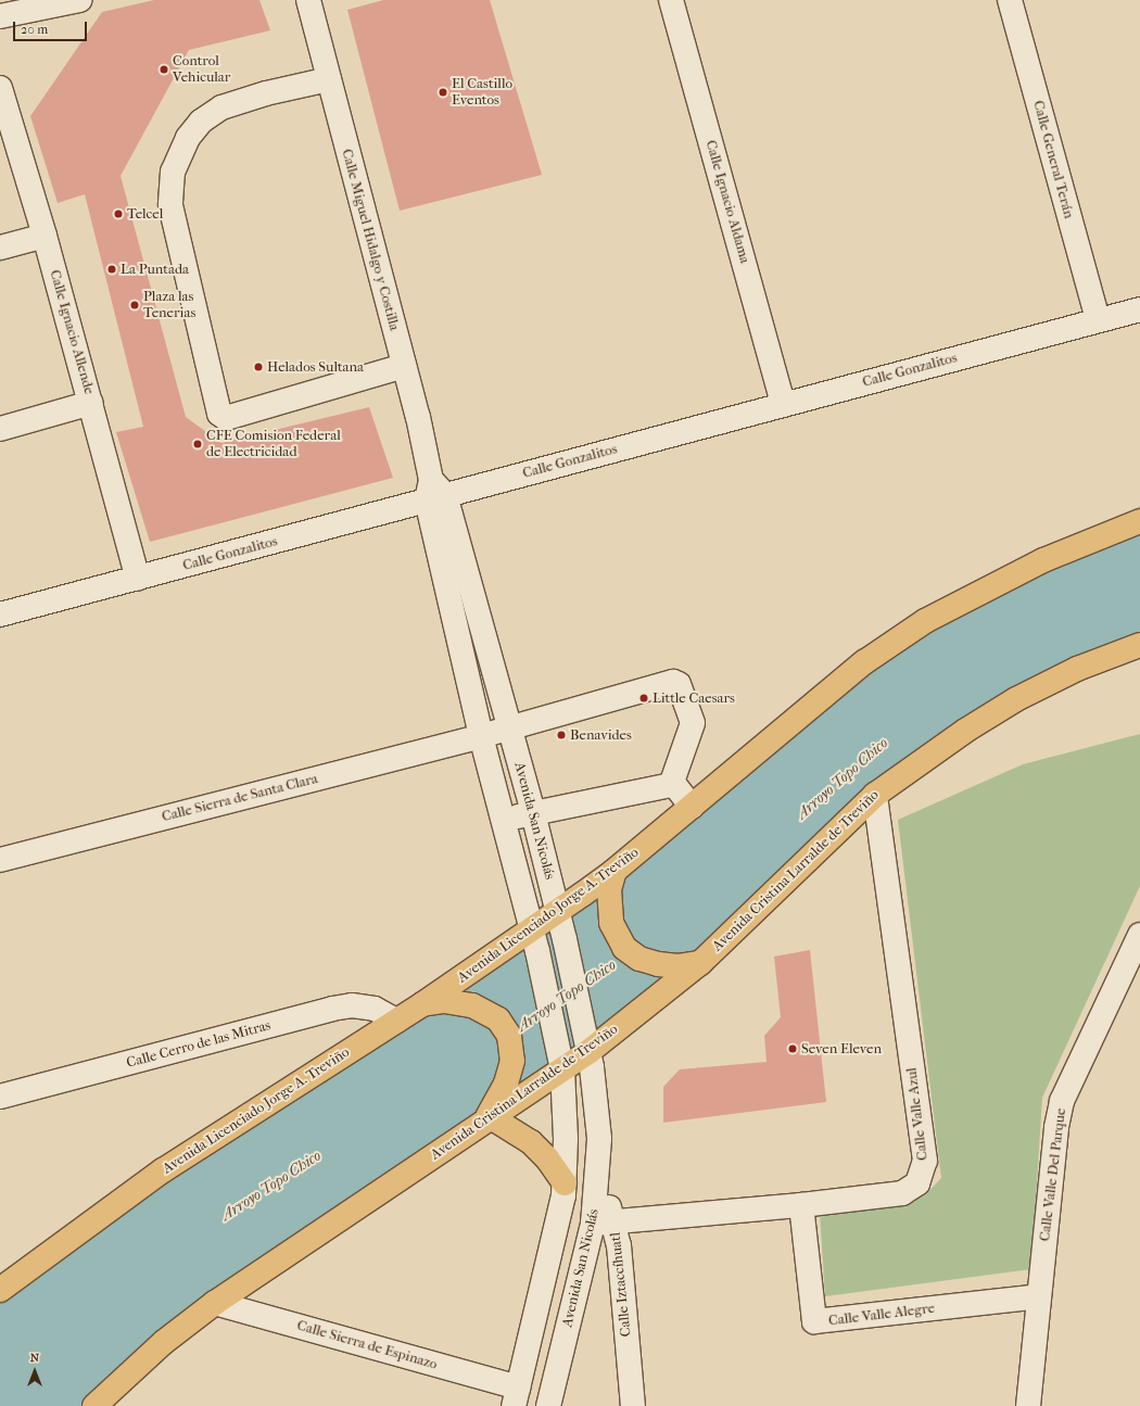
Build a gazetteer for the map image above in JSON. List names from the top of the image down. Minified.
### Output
{"streets":{"main road":["Avenida Cristina Larralde de Treviño","Avenida Licenciado Jorge A. Treviño"],"street":["Calle General Terán","Calle Ignacio Aldama","Calle Miguel Hidalgo y Costilla","Calle Ignacio Allende","Calle Gonzalitos","Calle Sierra de Santa Clara","Avenida San Nicolás","Calle Cerro de las Mitras","Calle Valle Azul","Calle Valle Del Parque","Calle Iztaccíhuatl","Calle Valle Alegre","Calle Sierra de Espinazo"]},"crossings":[["Calle General Terán","Calle Gonzalitos"],["Calle Ignacio Aldama","Calle Gonzalitos"],["Calle Miguel Hidalgo y Costilla","Calle Gonzalitos"],["Calle Miguel Hidalgo y Costilla","Avenida San Nicolás"],["Calle Ignacio Allende","Calle Gonzalitos"],["Calle Gonzalitos","Avenida San Nicolás"],["Calle Sierra de Santa Clara","Avenida San Nicolás"],["Avenida San Nicolás","Avenida Cristina Larralde de Treviño"],["Avenida San Nicolás","Avenida Licenciado Jorge A. Treviño"],["Avenida San Nicolás","Calle Valle Azul"],["Avenida San Nicolás","Calle Iztaccíhuatl"],["Avenida San Nicolás","Calle Sierra de Espinazo"],["Avenida Cristina Larralde de Treviño","Calle Valle Azul"],["Avenida Cristina Larralde de Treviño","Calle Sierra de Espinazo"],["Avenida Licenciado Jorge A. Treviño","Calle Cerro de las Mitras"],["Calle Valle Azul","Calle Iztaccíhuatl"],["Calle Valle Azul","Calle Valle Alegre"],["Calle Valle Del Parque","Calle Valle Alegre"]],"water":["Arroyo Topo Chico"],"places":["Control Vehicular","El Castillo Eventos","Telcel","La Puntada","Plaza las Tenerias","Helados Sultana","CFE Comision Federal de Electricidad","Little Caesars","Benavides","Seven Eleven"],"scale_bar":"20 m","north":"top"}
